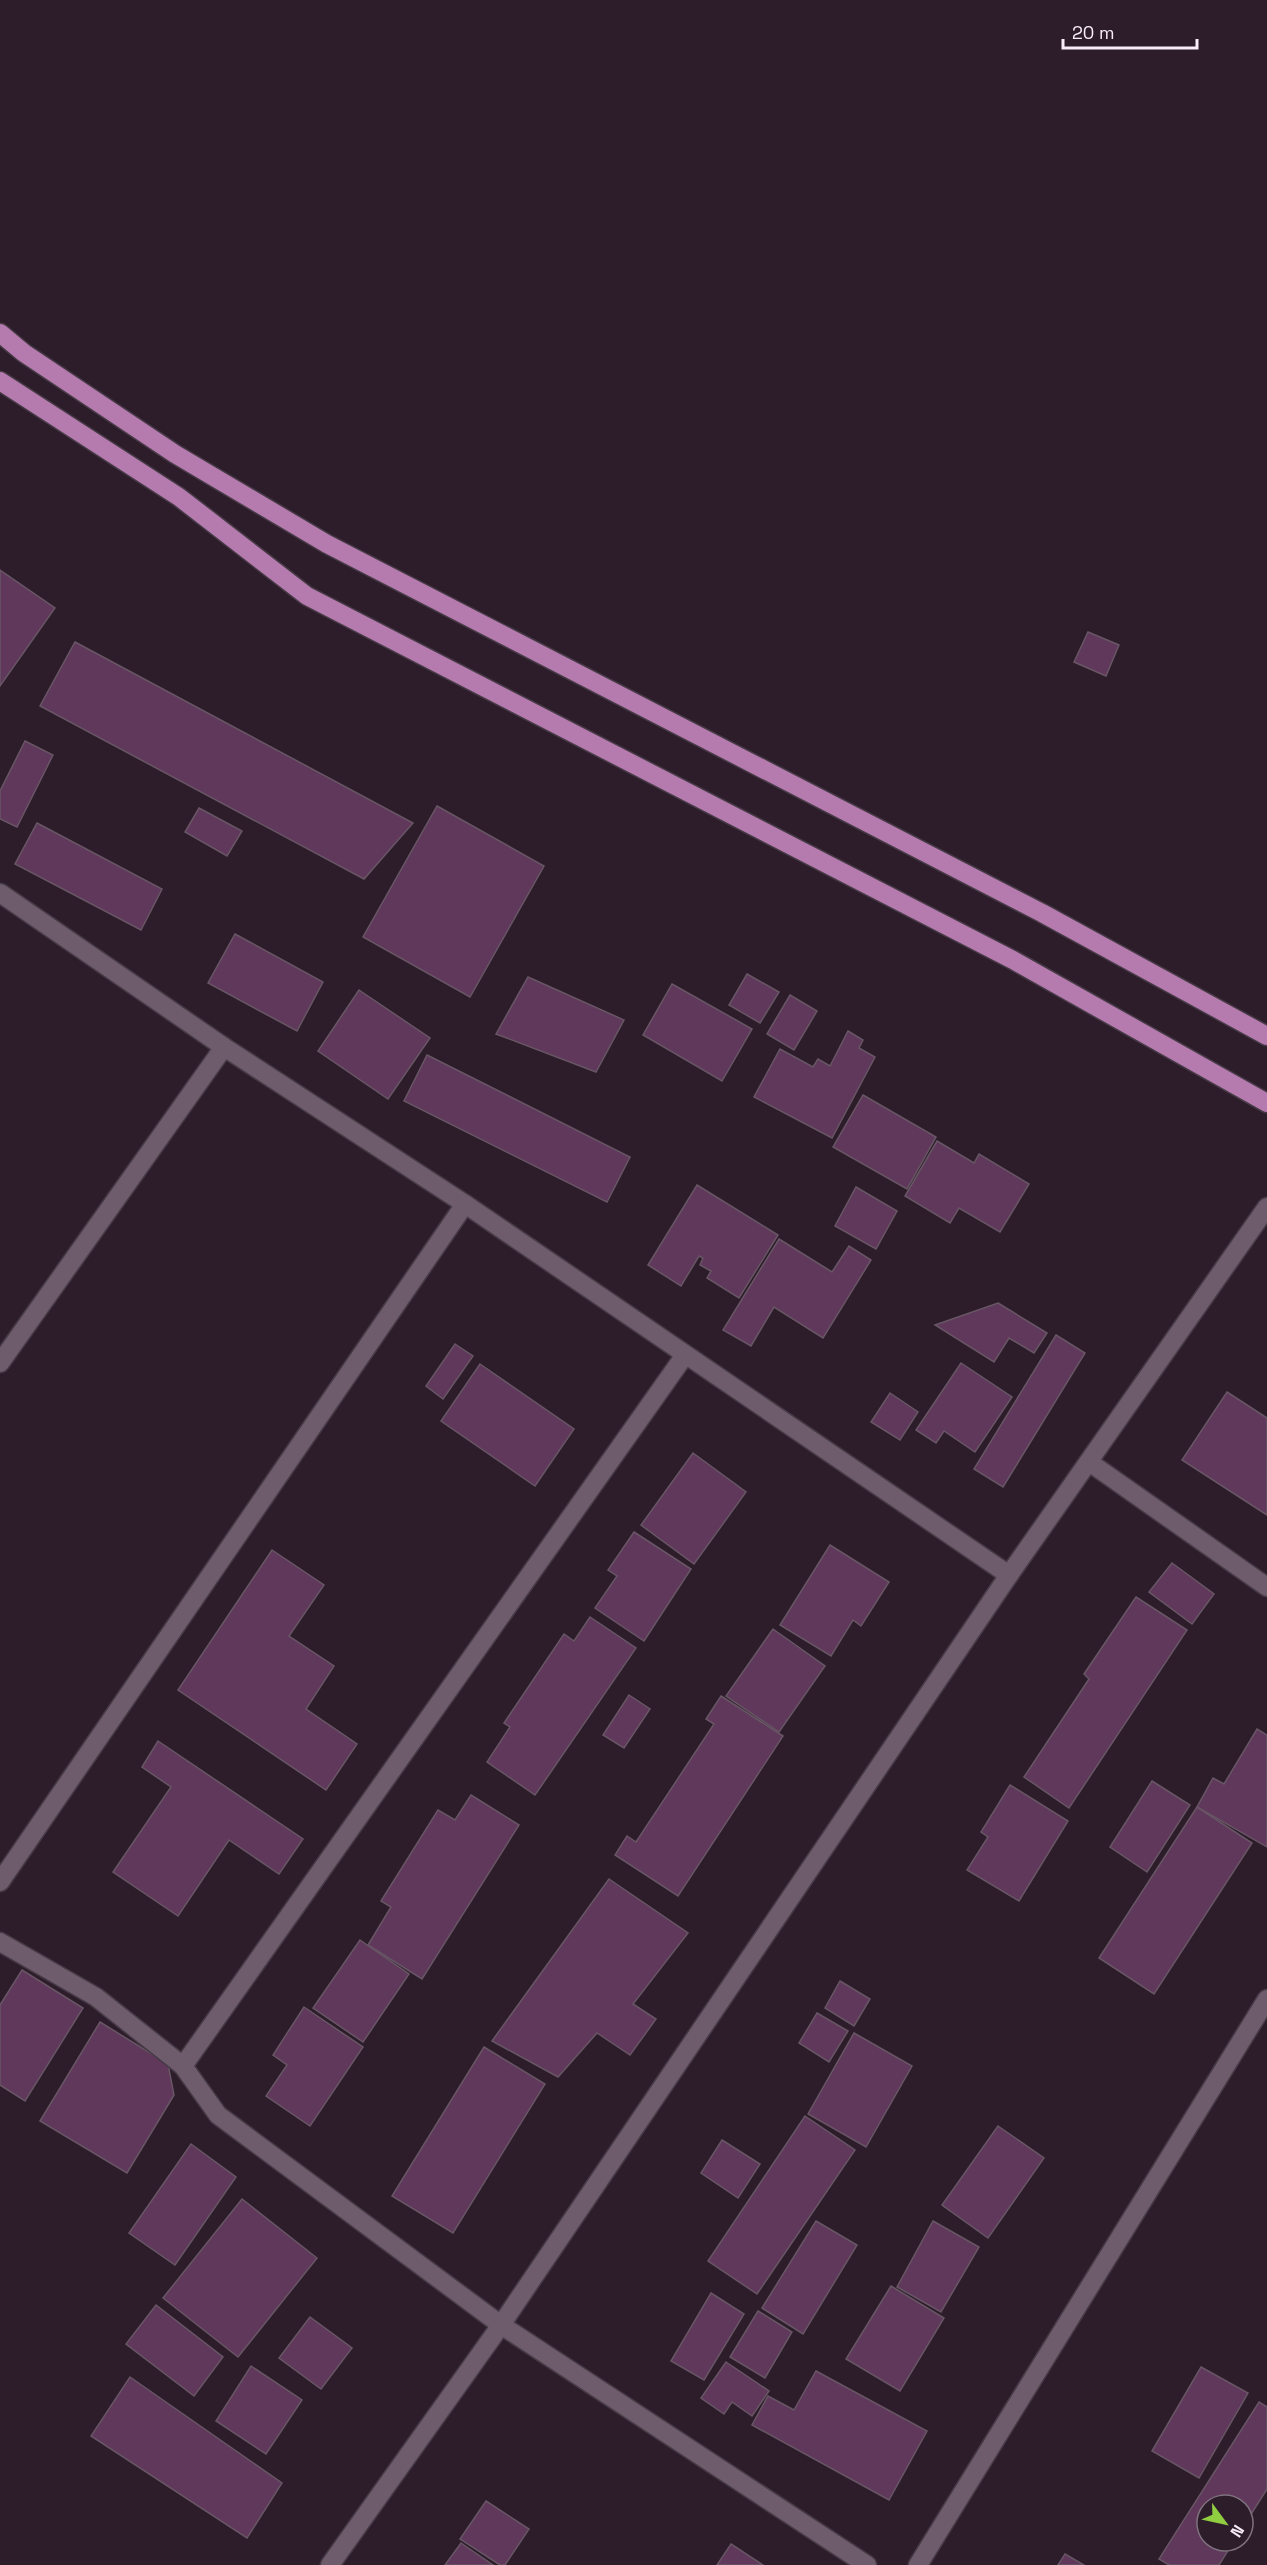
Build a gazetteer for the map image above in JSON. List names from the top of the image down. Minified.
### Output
{"scale_bar":"20 m","north":"bottom right"}
